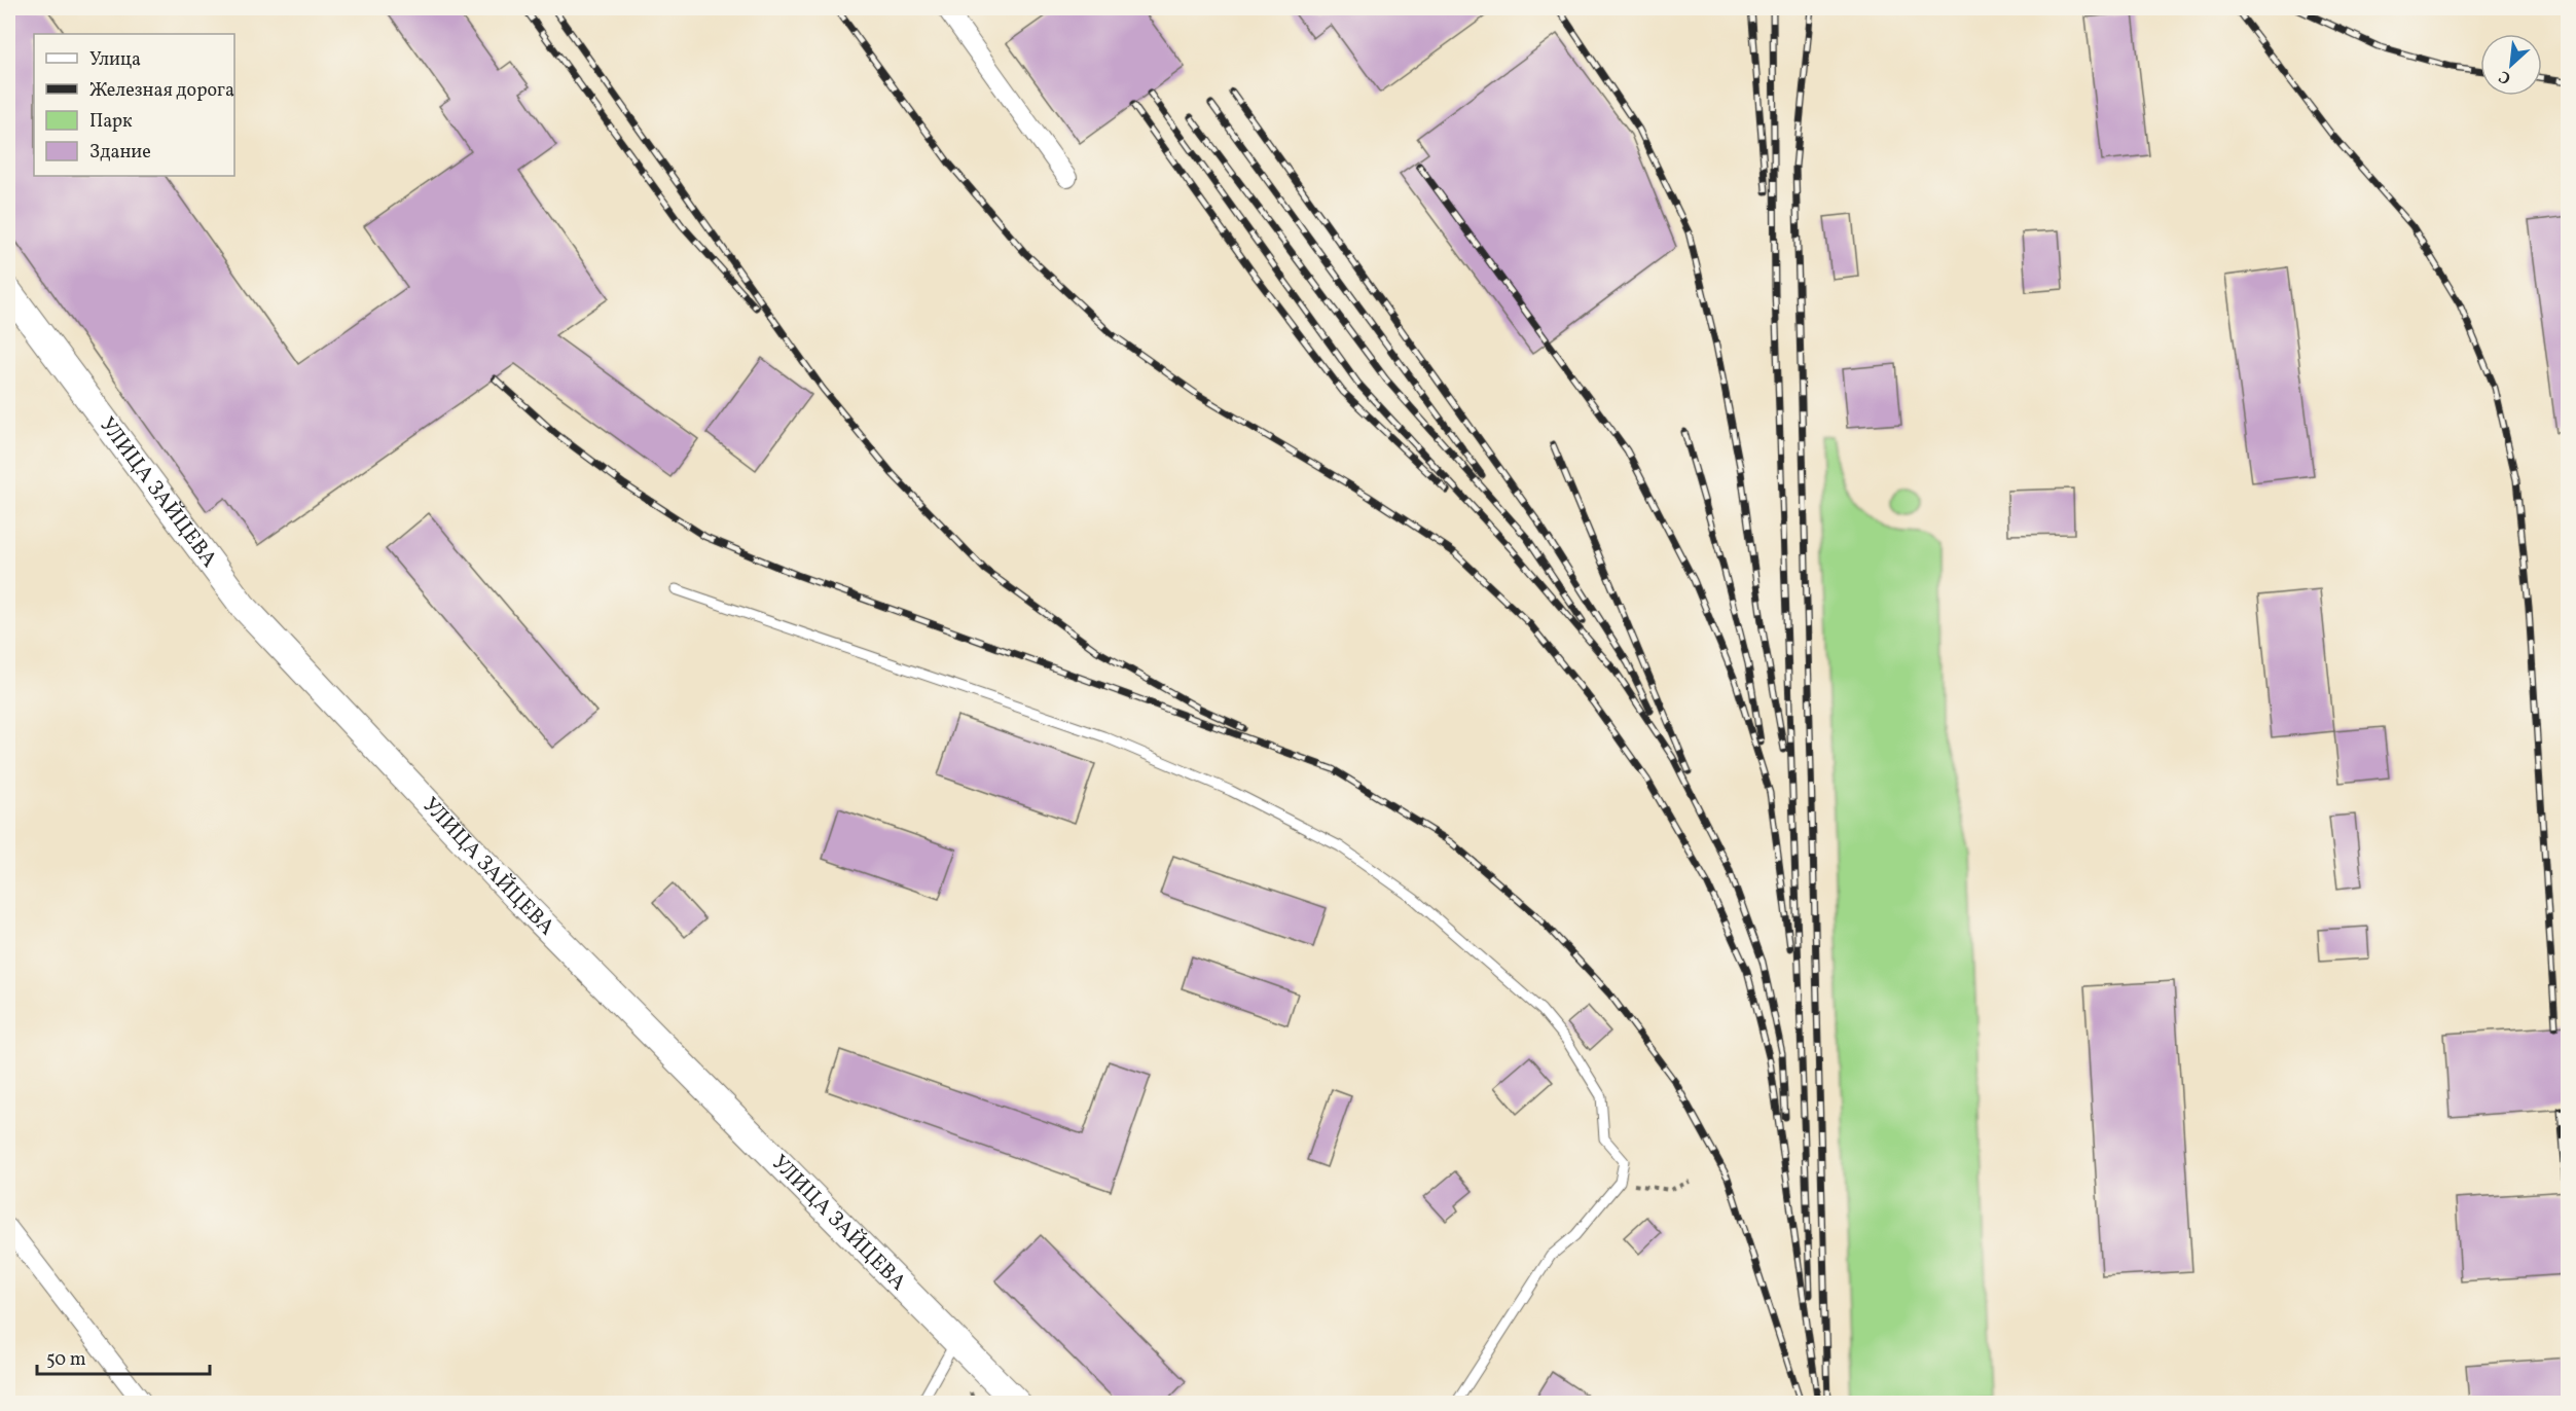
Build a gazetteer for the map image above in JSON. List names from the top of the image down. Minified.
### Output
{"streets":{"street":["УЛИЦА ЗАЙЦЕВА"]},"legend":["Улица","Железная дорога","Парк","Здание"],"scale_bar":"50 m","north":"bottom left"}
